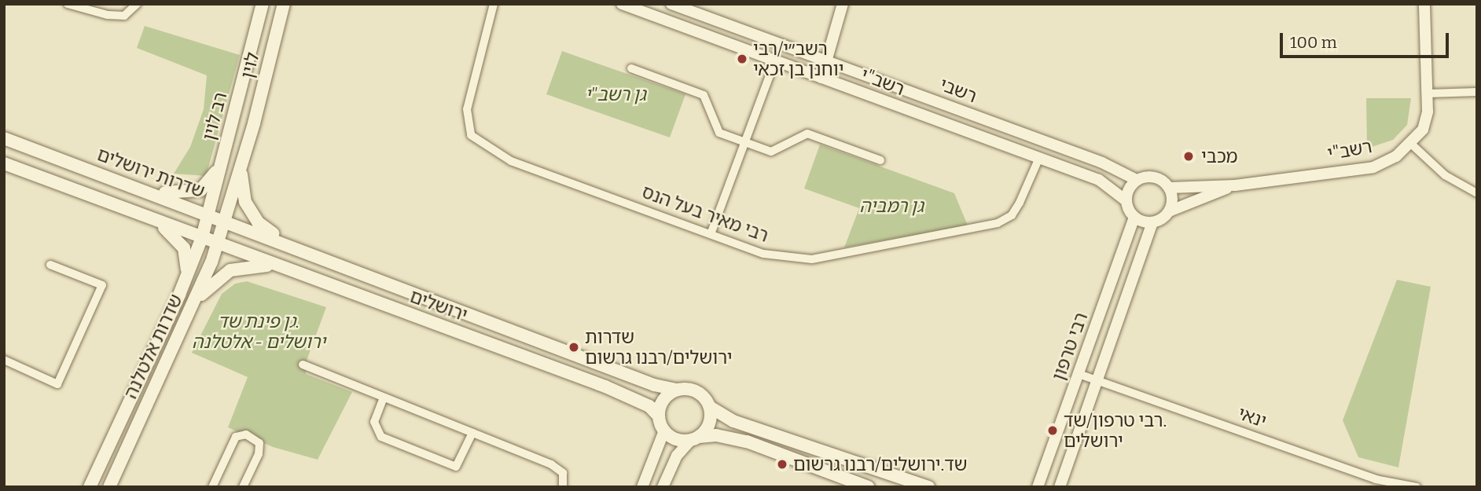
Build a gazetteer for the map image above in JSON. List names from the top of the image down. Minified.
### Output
{"streets":{"main road":["לוין","רב לוין","שדרות ירושלים","ירושלים","שדרות אלטלנה"],"street":["רשב\"י","רשבי","רבי מאיר בעל הנס","רבי טרפון","ינאי"]},"crossings":[["לוין","שדרות ירושלים"],["לוין","שדרות אלטלנה"],["רשב\"י","רשבי"],["רשב\"י","רבי מאיר בעל הנס"],["רשב\"י","רבי טרפון"],["רשבי","רבי טרפון"],["רב לוין","שדרות ירושלים"],["רב לוין","ירושלים"],["רב לוין","שדרות אלטלנה"],["שדרות ירושלים","ירושלים"],["שדרות ירושלים","שדרות אלטלנה"],["ירושלים","שדרות אלטלנה"],["רבי טרפון","ינאי"]],"parks":["גן רשב\"י","גן רמביה","גן פינת שד. ירושלים - אלטלנה"],"places":["רשב״י/רבי יוחנן בן זכאי","מכבי","שדרות ירושלים/רבנו גרשום","רבי טרפון/שד. ירושלים","שד.ירושלים/רבנו גרשום"],"scale_bar":"100 m"}
